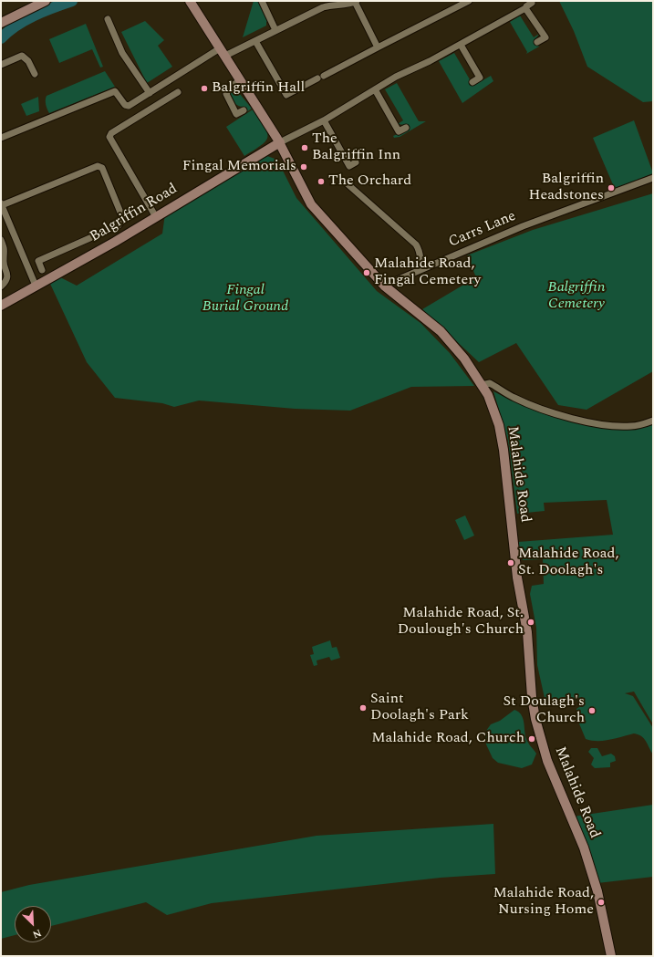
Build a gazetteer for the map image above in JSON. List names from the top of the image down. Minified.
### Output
{"streets":{"main road":["Balgriffin Road","Malahide Road"],"street":["Carrs Lane"]},"crossings":[["Balgriffin Road","Malahide Road"],["Carrs Lane","Malahide Road"]],"parks":["Balgriffin Cemetery","Fingal Burial Ground"],"places":["Balgriffin Hall","The Balgriffin Inn","Fingal Memorials","The Orchard","Balgriffin Headstones","Malahide Road, Fingal Cemetery","Malahide Road, St. Doolagh's","Malahide Road, St. Doulough's Church","Saint Doolagh's Park","St Doulagh's Church","Malahide Road, Church","Malahide Road, Nursing Home"],"north":"bottom right"}
